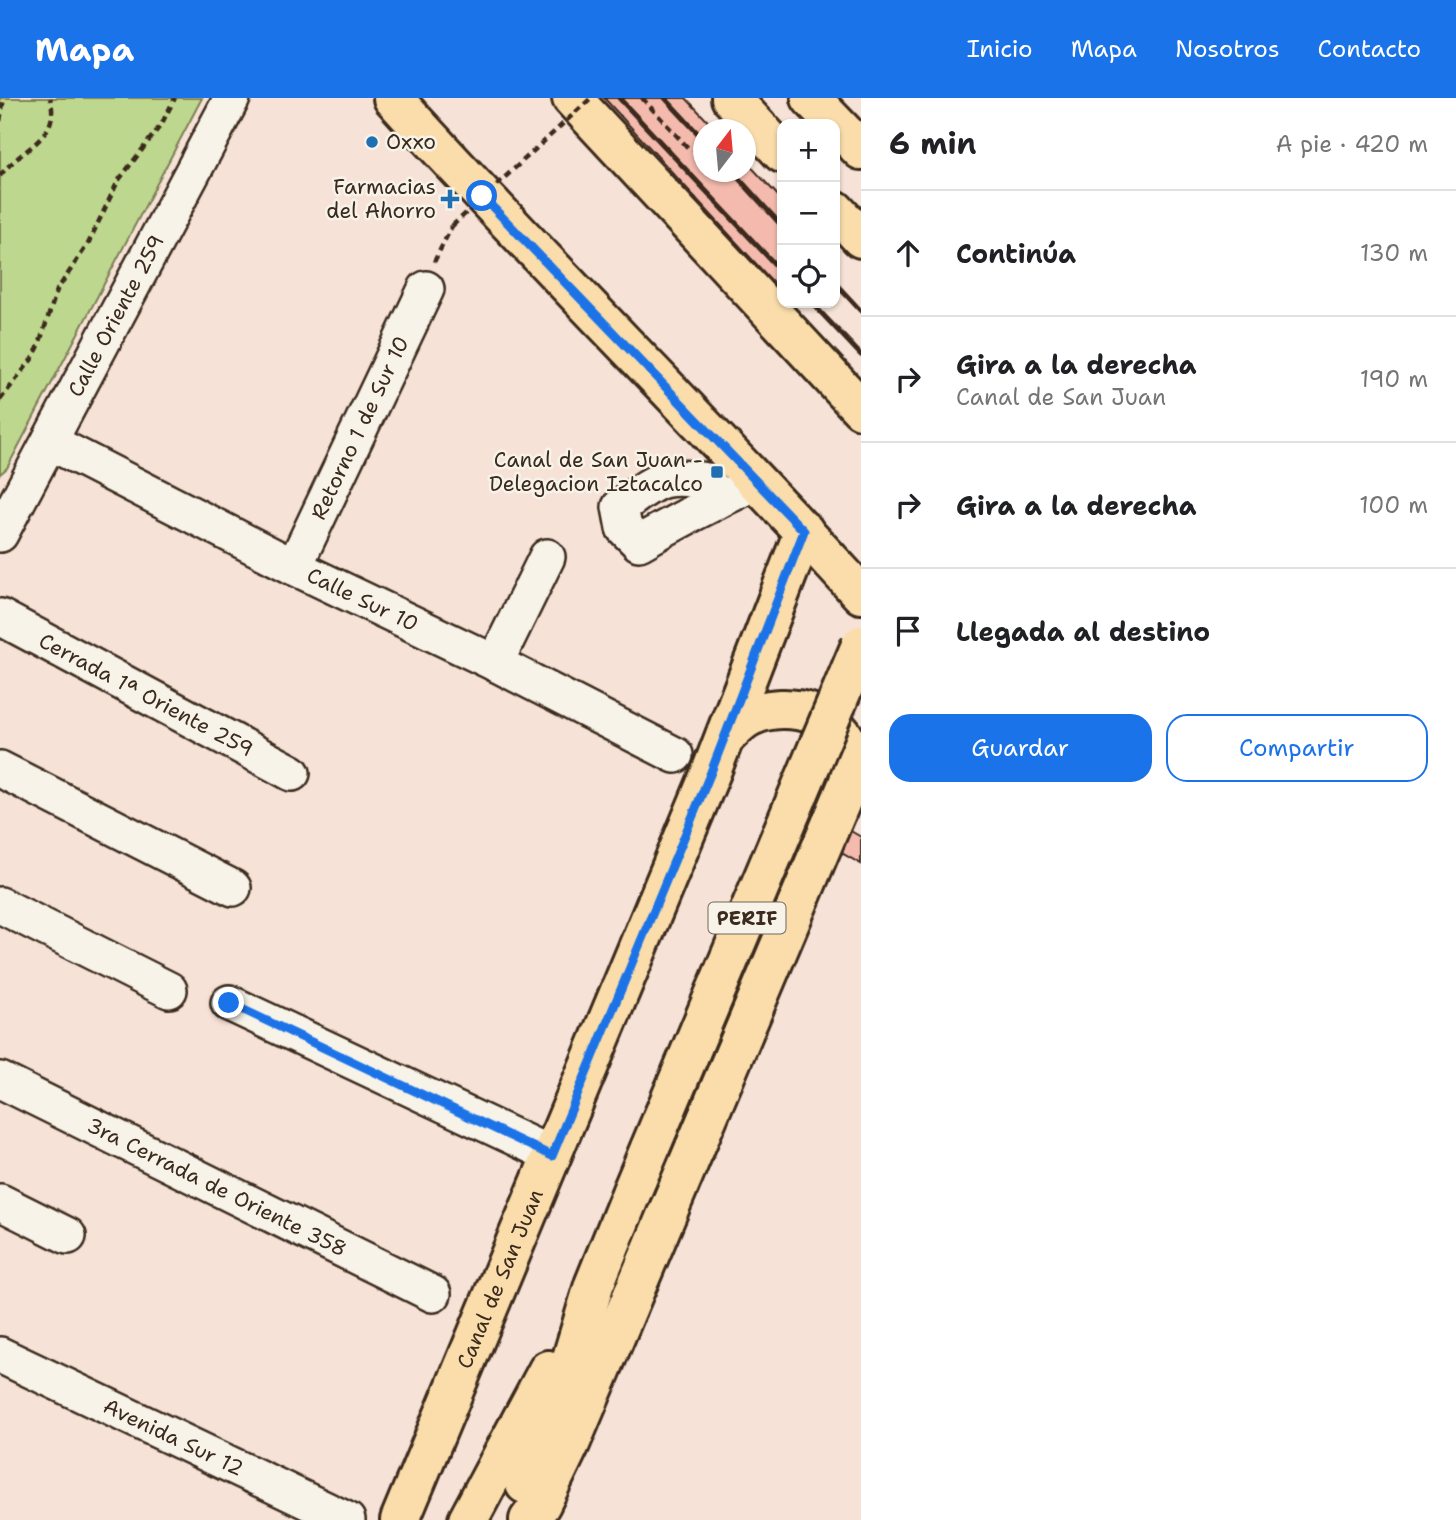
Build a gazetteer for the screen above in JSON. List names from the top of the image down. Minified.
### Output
{"streets":{"main road":["PERIF","Canal de San Juan"],"street":["Calle Oriente 259","Retorno 1 de Sur 10","Calle Sur 10","Cerrada 1ª Oriente 259","3ra Cerrada de Oriente 358","Avenida Sur 12"]},"crossings":[["Calle Oriente 259","Calle Sur 10"],["Retorno 1 de Sur 10","Calle Sur 10"]],"places":{"other":["Oxxo"],"health":["Farmacias del Ahorro"],"transit":["Canal de San Juan - Delegacion Iztacalco"]},"north":"top","page":{"header":"Mapa","nav":["Inicio","Mapa","Nosotros","Contacto"],"heading":["6 min","A pie · 420 m"],"map_buttons":["+","−"],"list":[["Continúa","130 m"],["Gira a la derecha","Canal de San Juan","190 m"],["Gira a la derecha","100 m"],"Llegada al destino"],"buttons":["Guardar","Compartir"]}}
